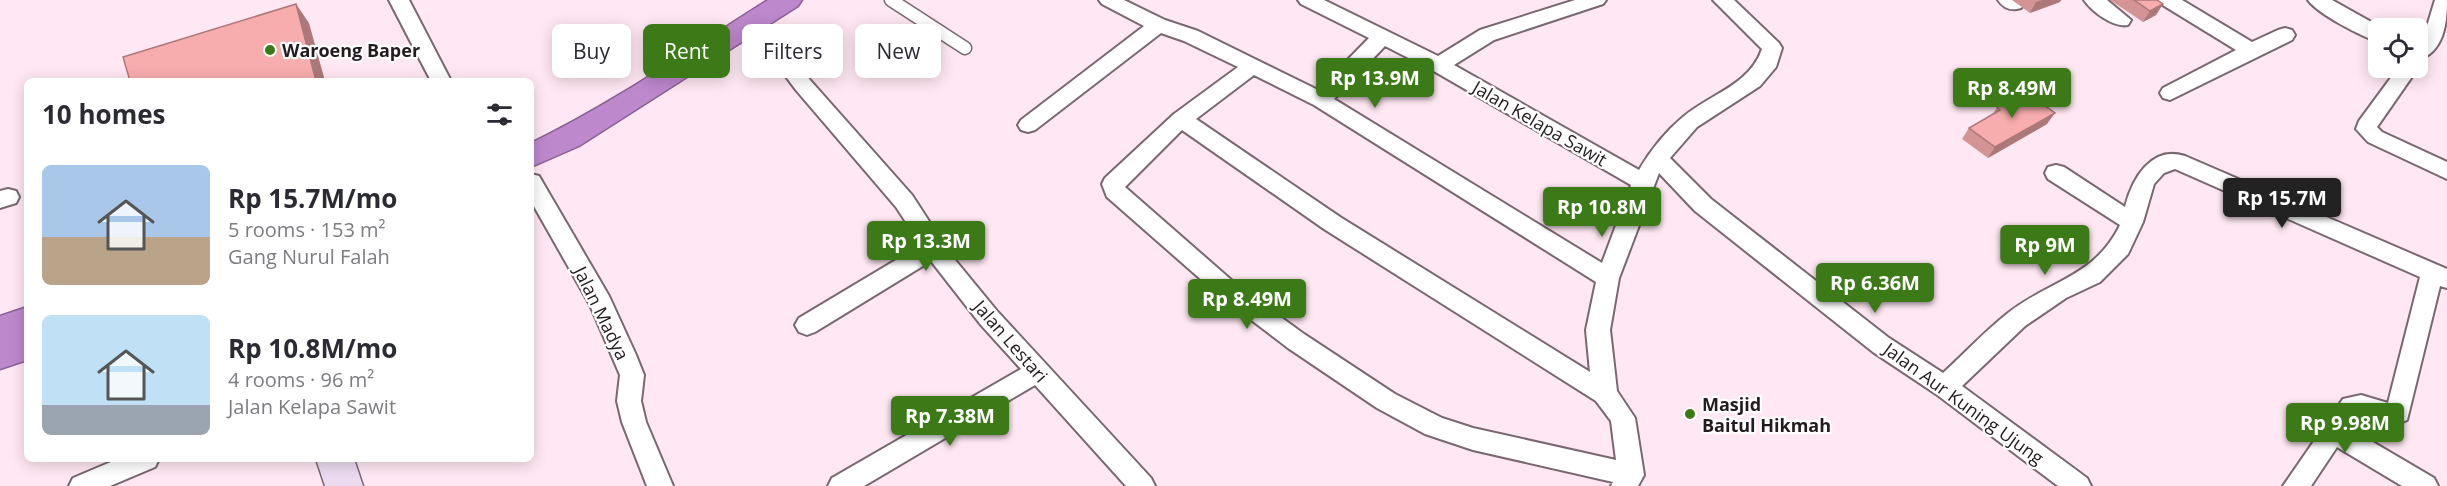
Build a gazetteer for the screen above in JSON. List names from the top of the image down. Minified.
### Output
{"streets":{"street":["Jalan Kelapa Sawit","Jalan Madya","Jalan Lestari","Jalan Aur Kuning Ujung"]},"places":["Waroeng Baper","Masjid Baitul Hikmah"],"page":{"chip":["Buy","Rent","Filters","New"],"price":["Rp 13.9M","Rp 8.49M","Rp 15.7M","Rp 10.8M","Rp 13.3M","Rp 9M","Rp 6.36M","Rp 8.49M","Rp 7.38M","Rp 9.98M"],"heading":"10 homes","list":[{"name":"Rp 15.7M/mo","note":"5 rooms · 153 m² · Gang Nurul Falah"},{"name":"Rp 10.8M/mo","note":"4 rooms · 96 m² · Jalan Kelapa Sawit"}]}}
